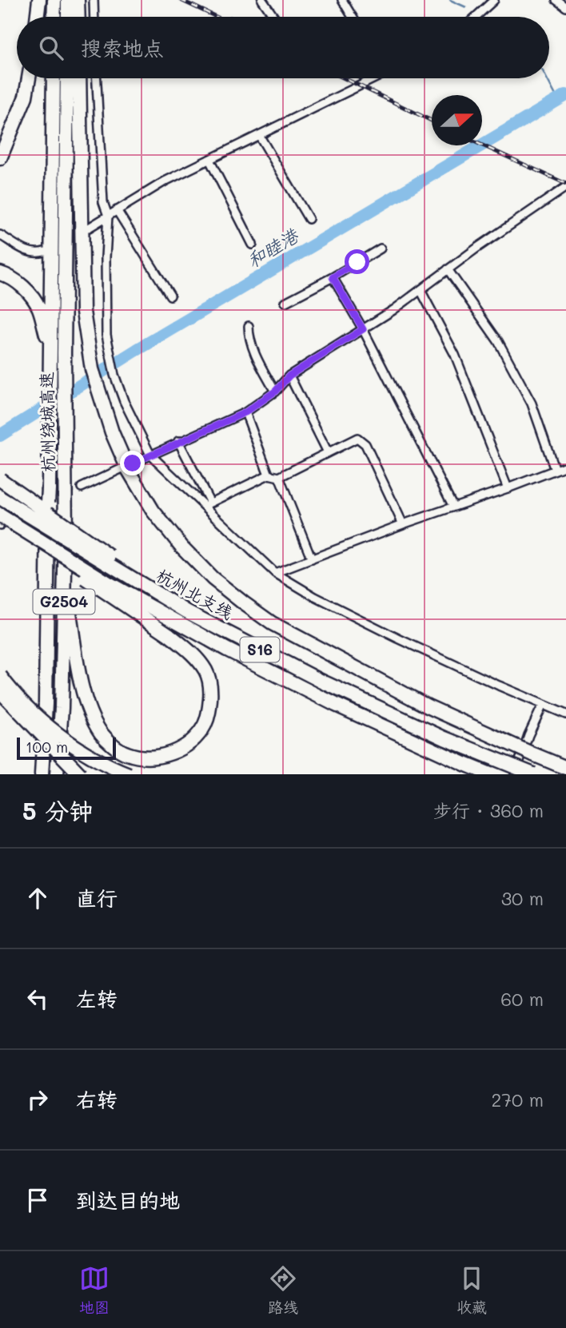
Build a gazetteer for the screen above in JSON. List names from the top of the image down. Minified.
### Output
{"streets":{"highway":["杭州绕城高速","杭州北支线","G2504","S16"]},"water":["和睦港"],"scale_bar":"100 m","north":"right","page":{"search":"搜索地点","scale":"100 m","heading":["5 分钟","步行 · 360 m"],"list":[["直行","30 m"],["左转","60 m"],["右转","270 m"],"到达目的地"],"nav":["地图","路线","收藏"]}}
